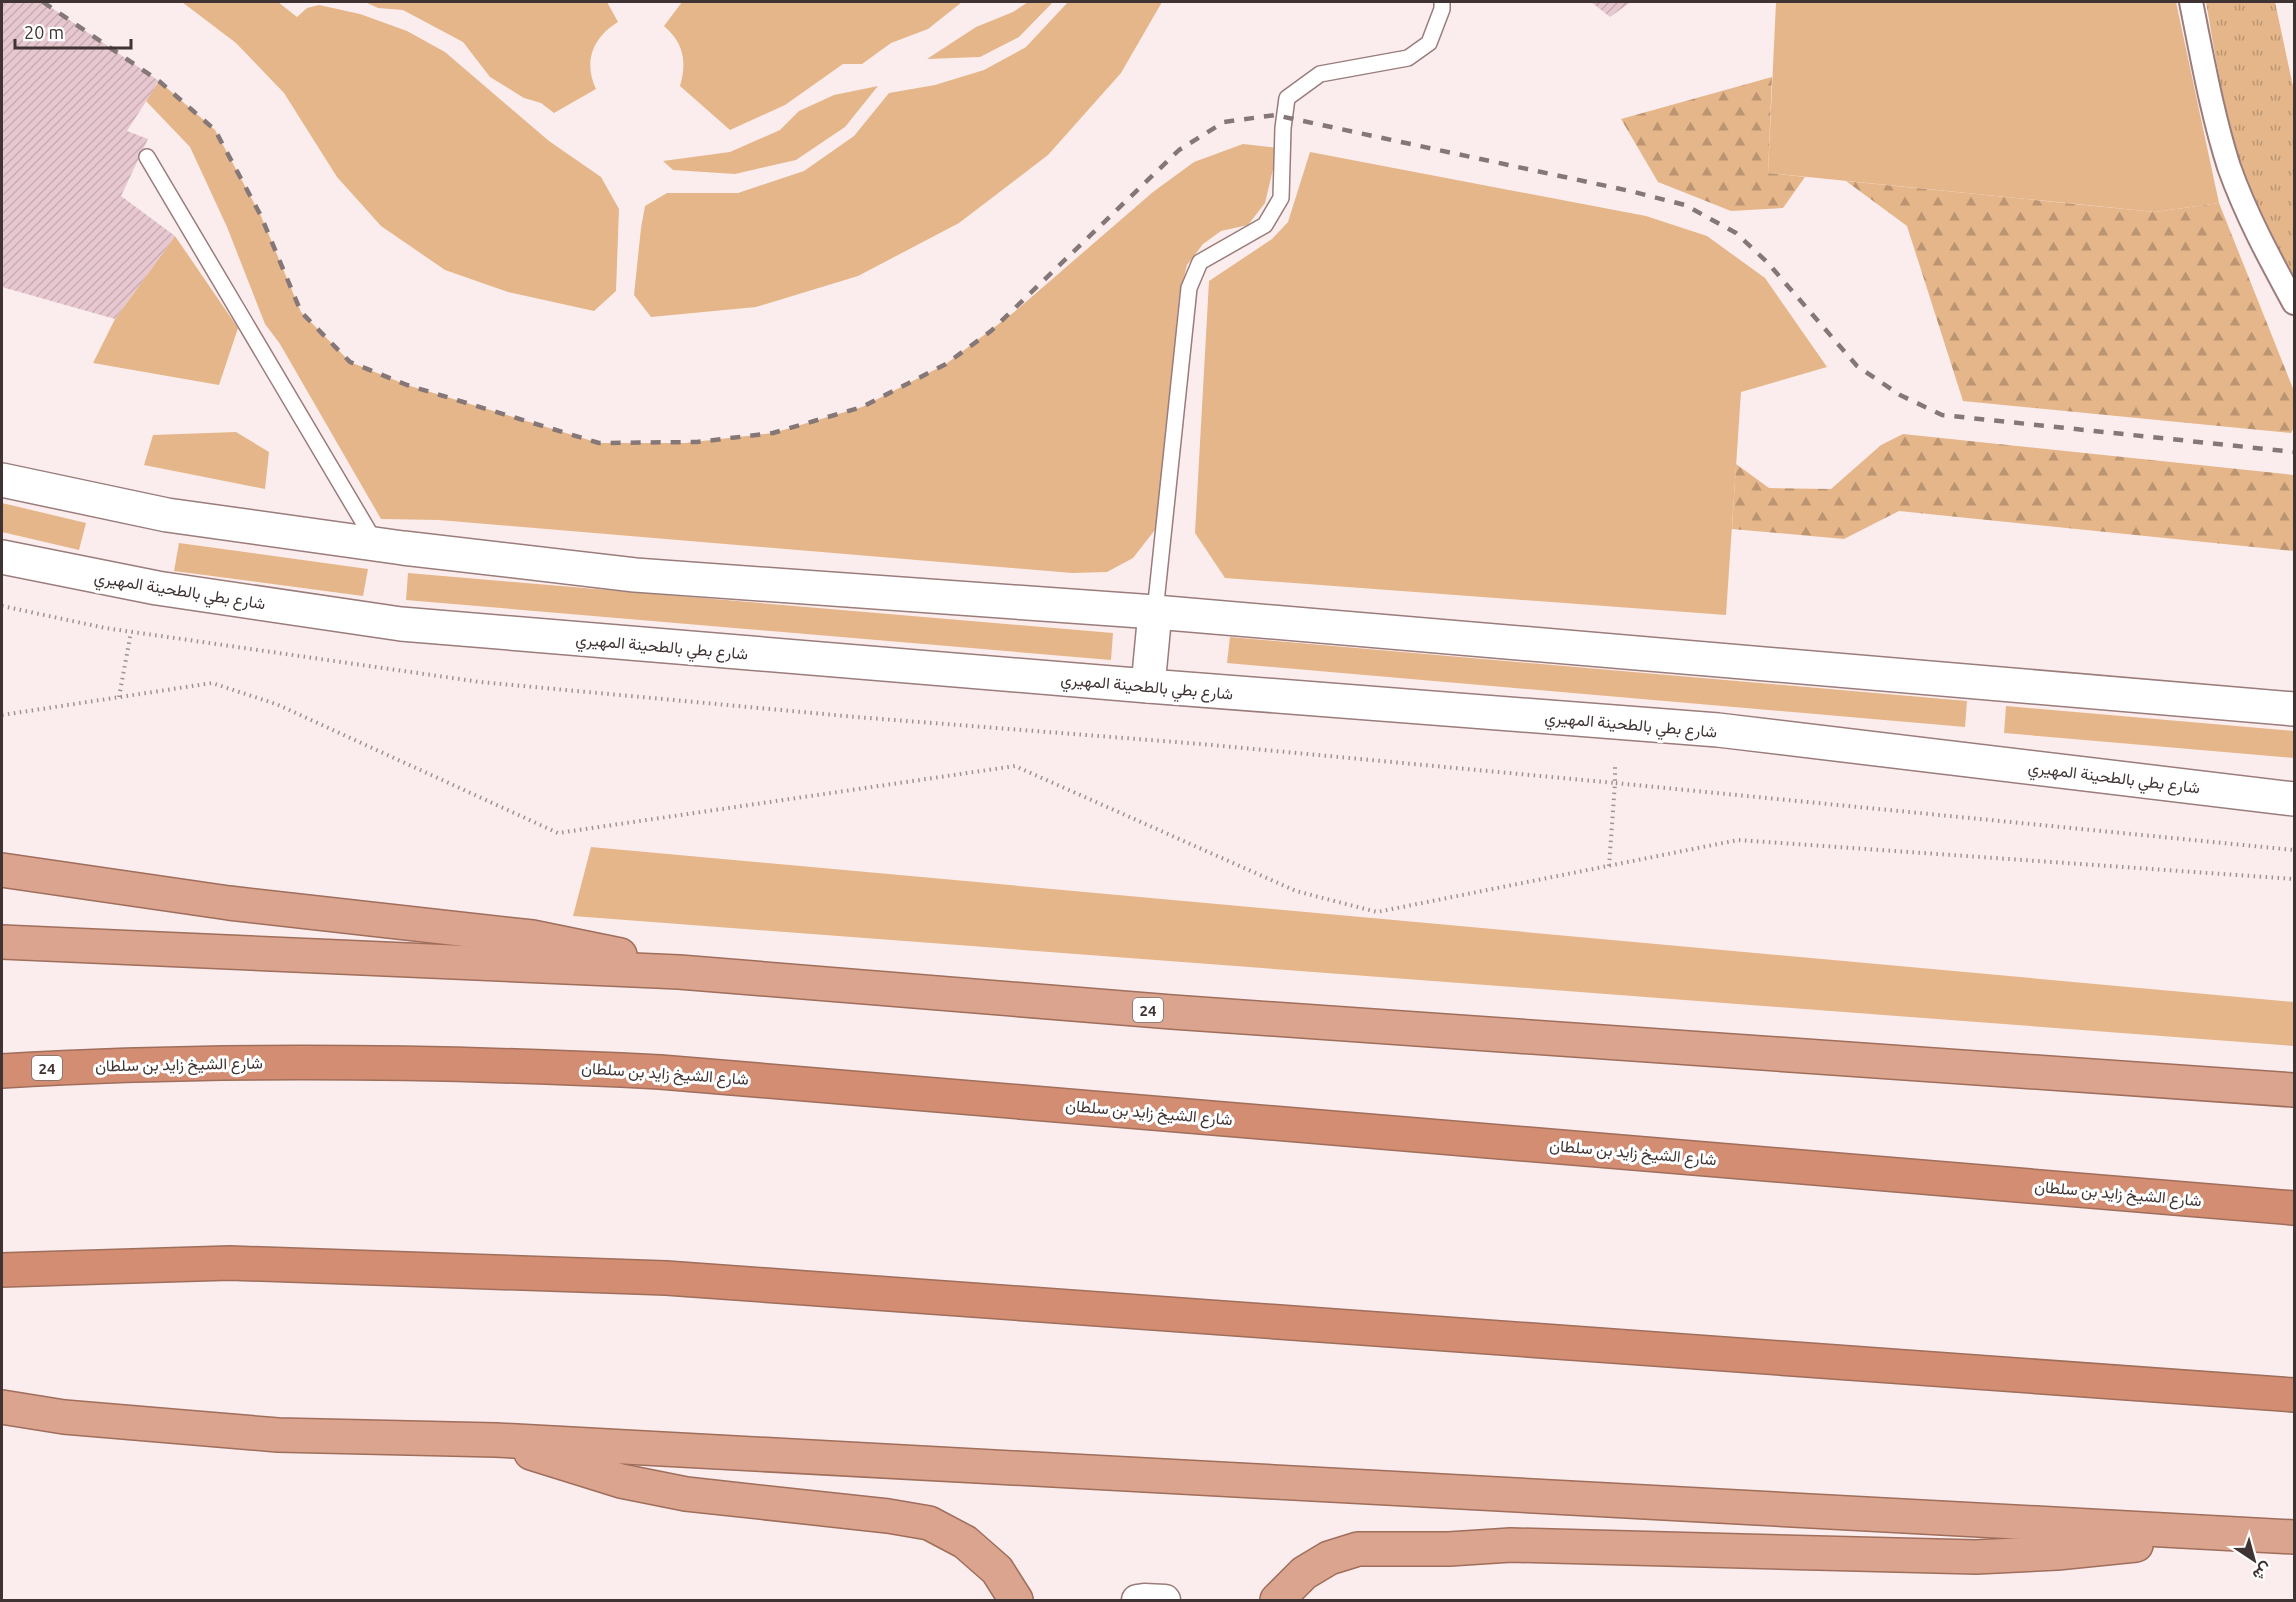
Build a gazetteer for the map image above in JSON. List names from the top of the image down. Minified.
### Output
{"streets":{"highway":["24","شارع الشيخ زايد بن سلطان"],"street":["شارع بطي بالطحينة المهيري"]},"scale_bar":"20 m","north":"bottom right"}
